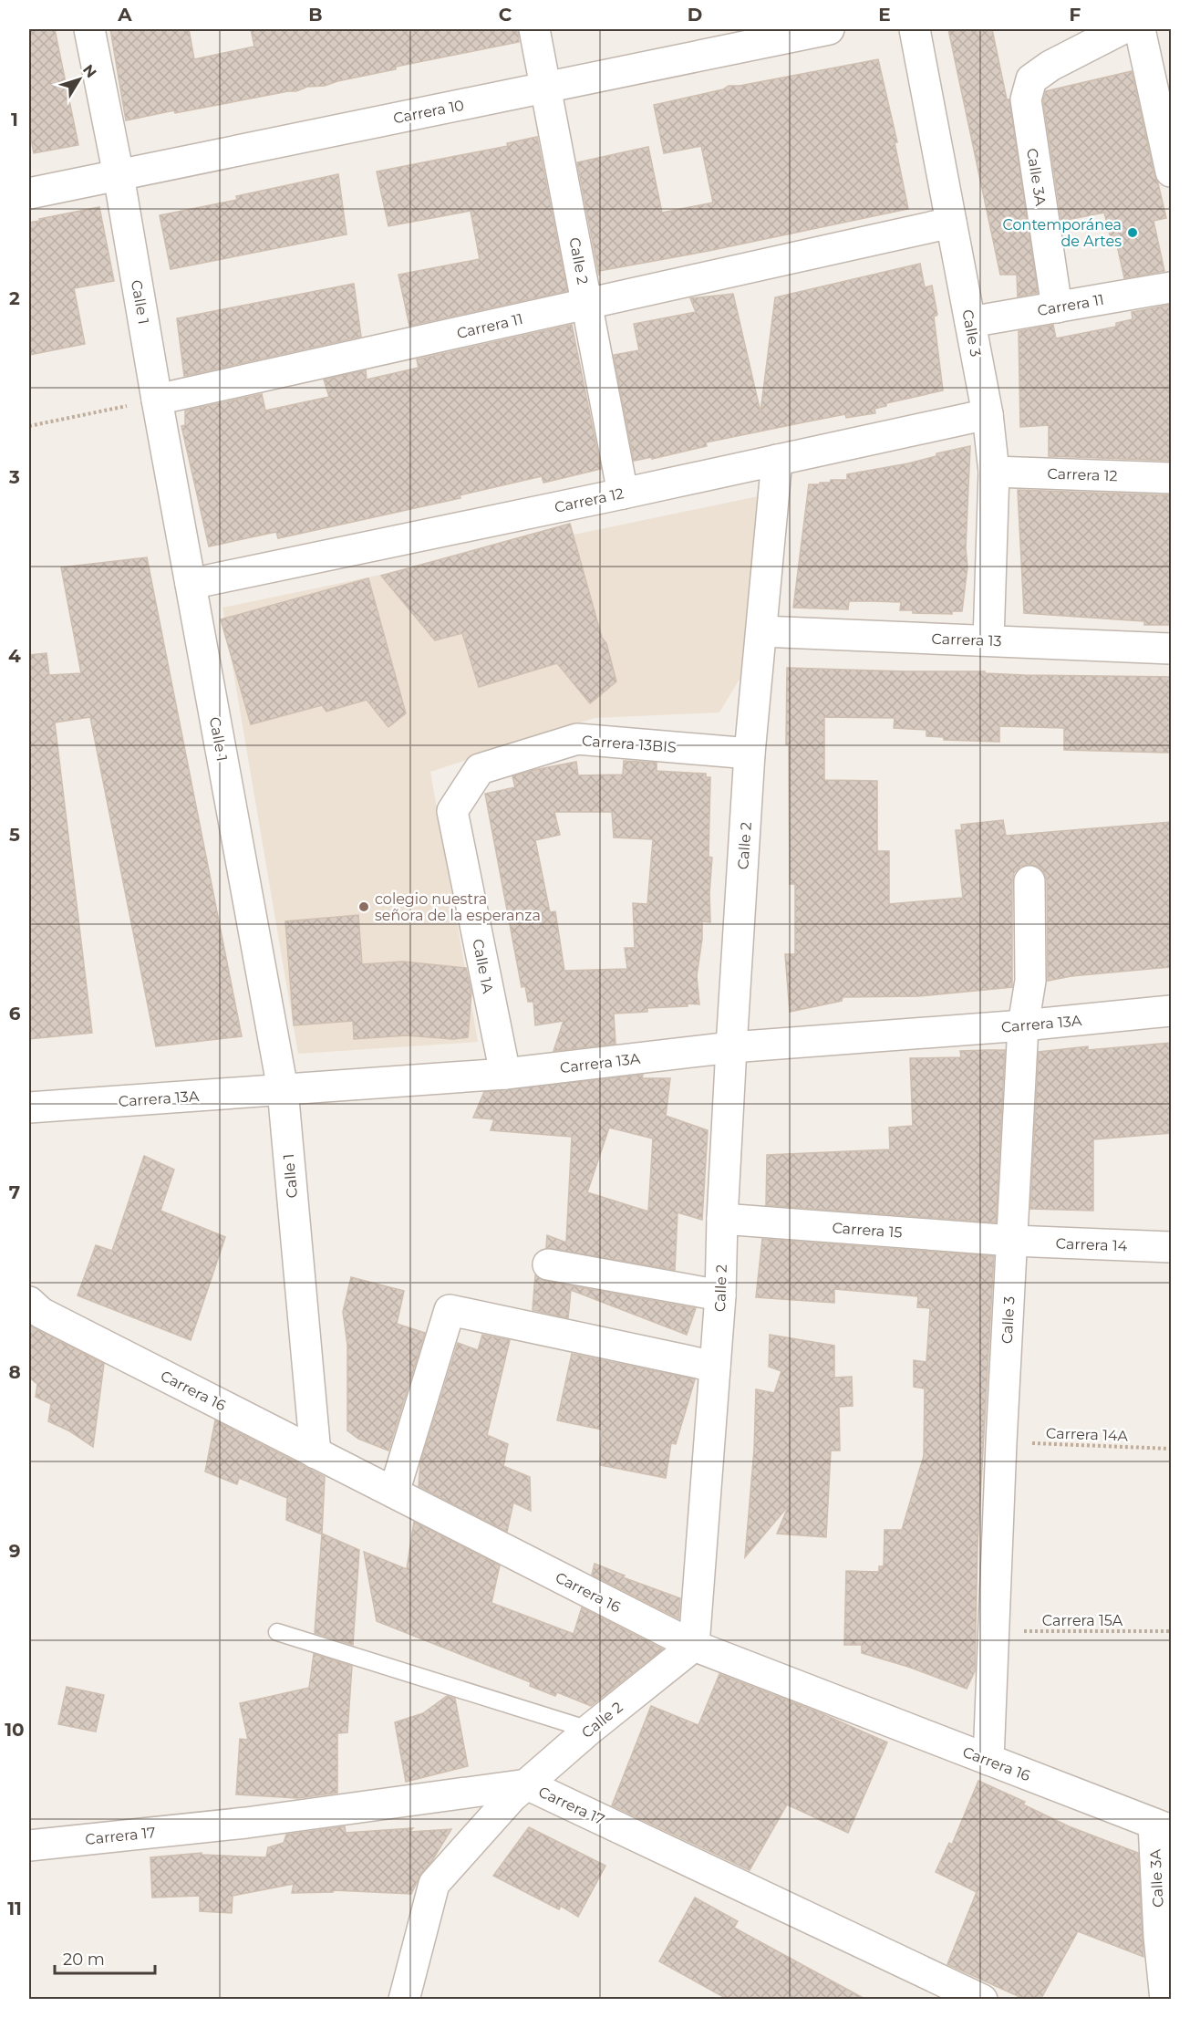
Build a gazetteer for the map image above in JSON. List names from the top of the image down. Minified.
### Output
{"streets":{"street":["Carrera 10","Calle 3A","Calle 2","Calle 1","Carrera 11","Calle 3","Carrera 12","Carrera 13","Carrera 13BIS","Calle 1A","Carrera 13A","Carrera 15","Carrera 14","Carrera 16","Carrera 17"],"path":["Carrera 14A","Carrera 15A"]},"crossings":[["Carrera 10","Calle 2"],["Carrera 10","Calle 1"],["Calle 3A","Carrera 11"],["Calle 3A","Carrera 16"],["Calle 2","Carrera 11"],["Calle 2","Carrera 12"],["Calle 2","Carrera 13"],["Calle 2","Carrera 13BIS"],["Calle 2","Carrera 13A"],["Calle 2","Carrera 15"],["Calle 2","Carrera 16"],["Calle 2","Carrera 17"],["Calle 1","Carrera 11"],["Calle 1","Carrera 12"],["Calle 1","Carrera 13A"],["Calle 1","Carrera 16"],["Carrera 11","Calle 3"],["Calle 3","Carrera 12"],["Calle 3","Carrera 13"],["Calle 3","Carrera 13A"],["Calle 3","Carrera 15"],["Calle 3","Carrera 14"],["Calle 3","Carrera 16"],["Calle 3","Carrera 14A"],["Calle 3","Carrera 15A"],["Carrera 13BIS","Calle 1A"],["Calle 1A","Carrera 13A"],["Carrera 15","Carrera 14"]],"places":["Contemporánea de Artes","colegio nuestra señora de la esperanza"],"scale_bar":"20 m","north":"top right","grid":{"columns":["A","B","C","D","E","F"],"rows":["1","2","3","4","5","6","7","8","9","10","11"]}}
